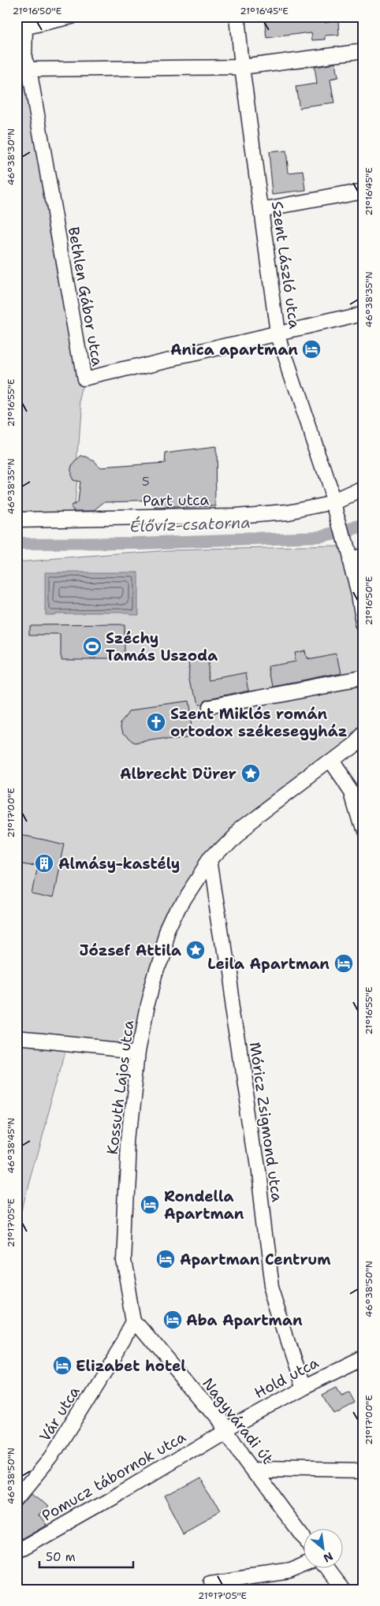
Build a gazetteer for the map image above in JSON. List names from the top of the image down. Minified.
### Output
{"streets":{"street":["Szent László utca","Bethlen Gábor utca","Part utca","Kossuth Lajos utca","Móricz Zsigmond utca","Hold utca","Vár utca","Nagyváradi út","Pomucz tábornok utca"]},"crossings":[["Szent László utca","Bethlen Gábor utca"],["Szent László utca","Part utca"],["Kossuth Lajos utca","Móricz Zsigmond utca"],["Kossuth Lajos utca","Vár utca"],["Kossuth Lajos utca","Nagyváradi út"],["Móricz Zsigmond utca","Hold utca"],["Hold utca","Nagyváradi út"],["Hold utca","Pomucz tábornok utca"],["Vár utca","Nagyváradi út"],["Nagyváradi út","Pomucz tábornok utca"]],"water":["Élővíz-csatorna"],"places":{"hotel":["Anica apartman","Leila Apartman","Rondella Apartman","Apartman Centrum","Aba Apartman","Elizabet hotel"],"sports":["Széchy Tamás Uszoda"],"church":["Szent Miklós román ortodox székesegyház"],"place":["Albrecht Dürer","József Attila"],"building":["Almásy-kastély"]},"house_numbers":["5"],"scale_bar":"50 m","north":"bottom right","coordinates":["21°16'50\"E","21°16'45\"E","46°38'30\"N","46°38'35\"N","21°16'55\"E","21°17'00\"E","46°38'45\"N","21°17'05\"E","46°38'50\"N"]}
